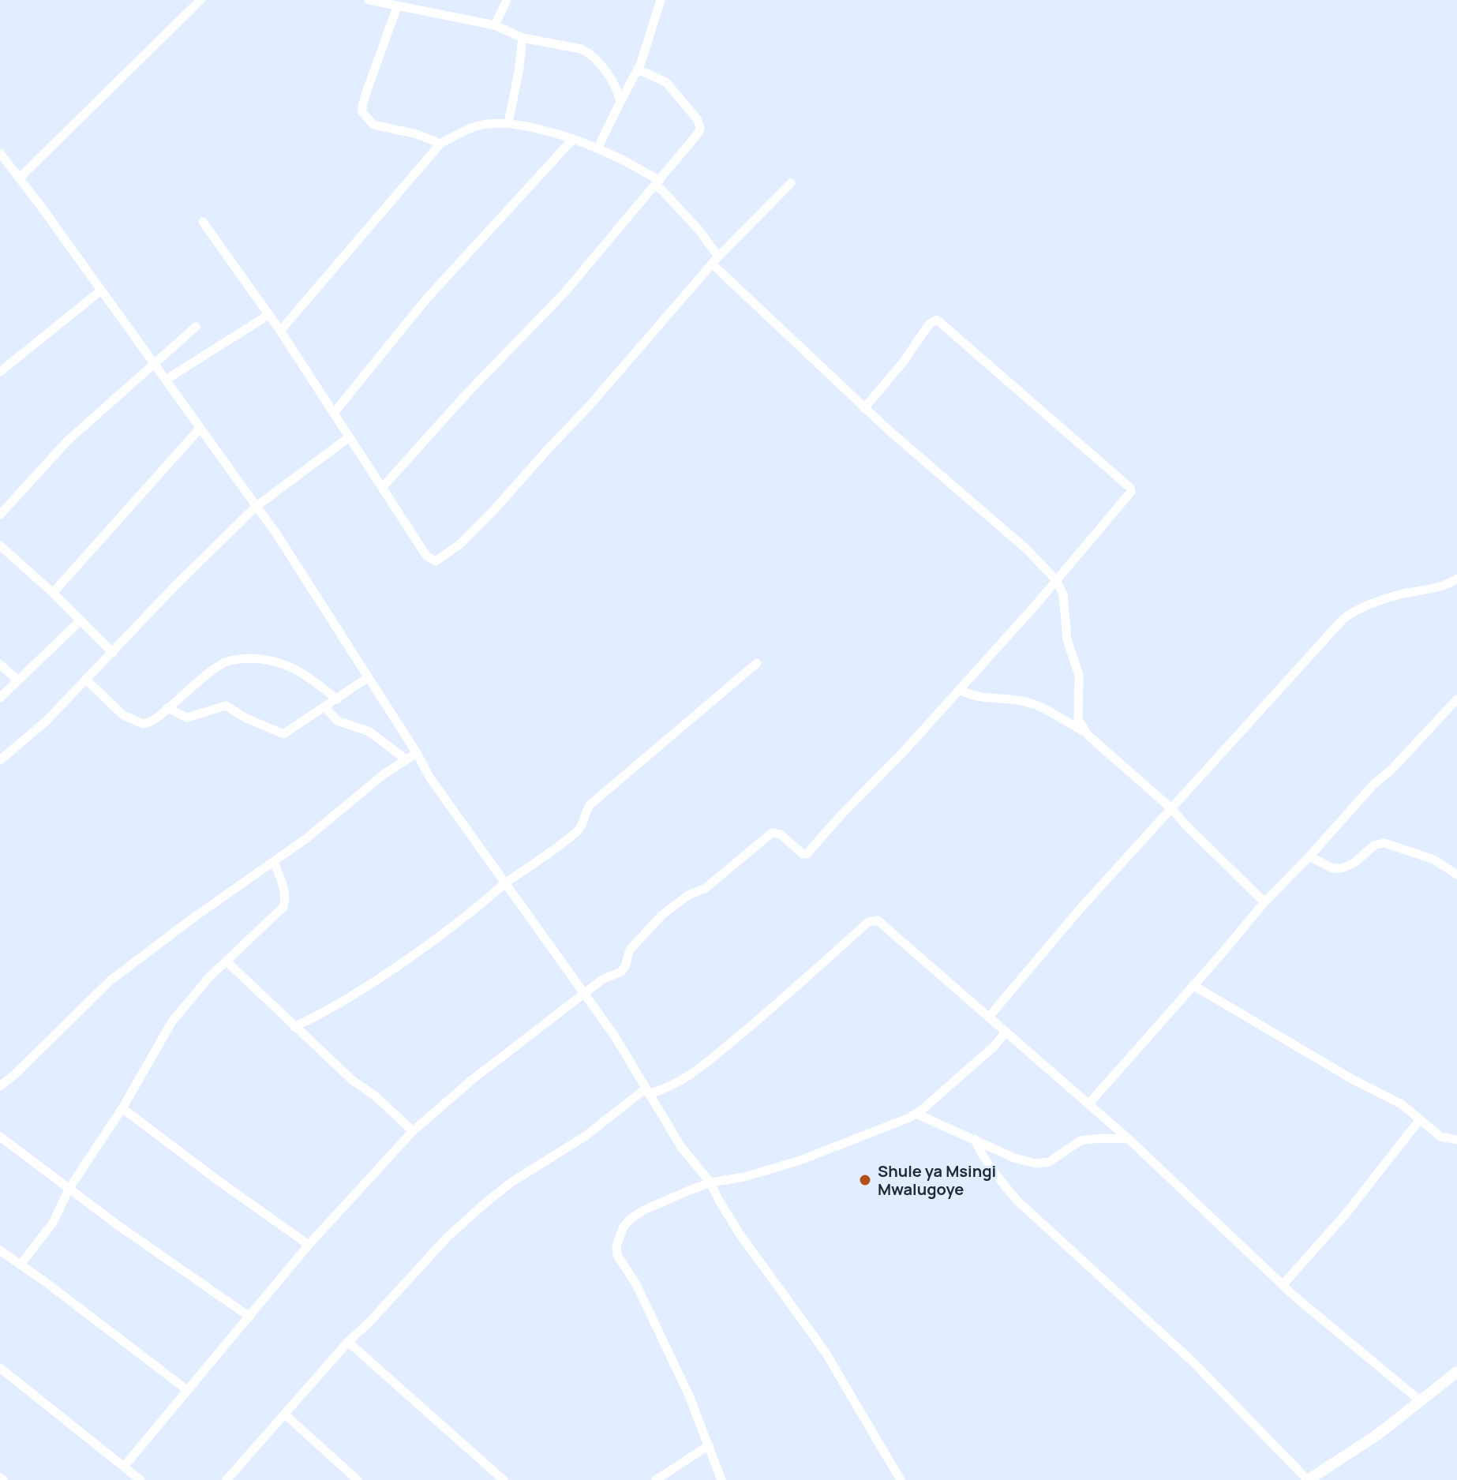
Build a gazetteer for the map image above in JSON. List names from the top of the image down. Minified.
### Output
{"places":["Shule ya Msingi Mwalugoye"]}
